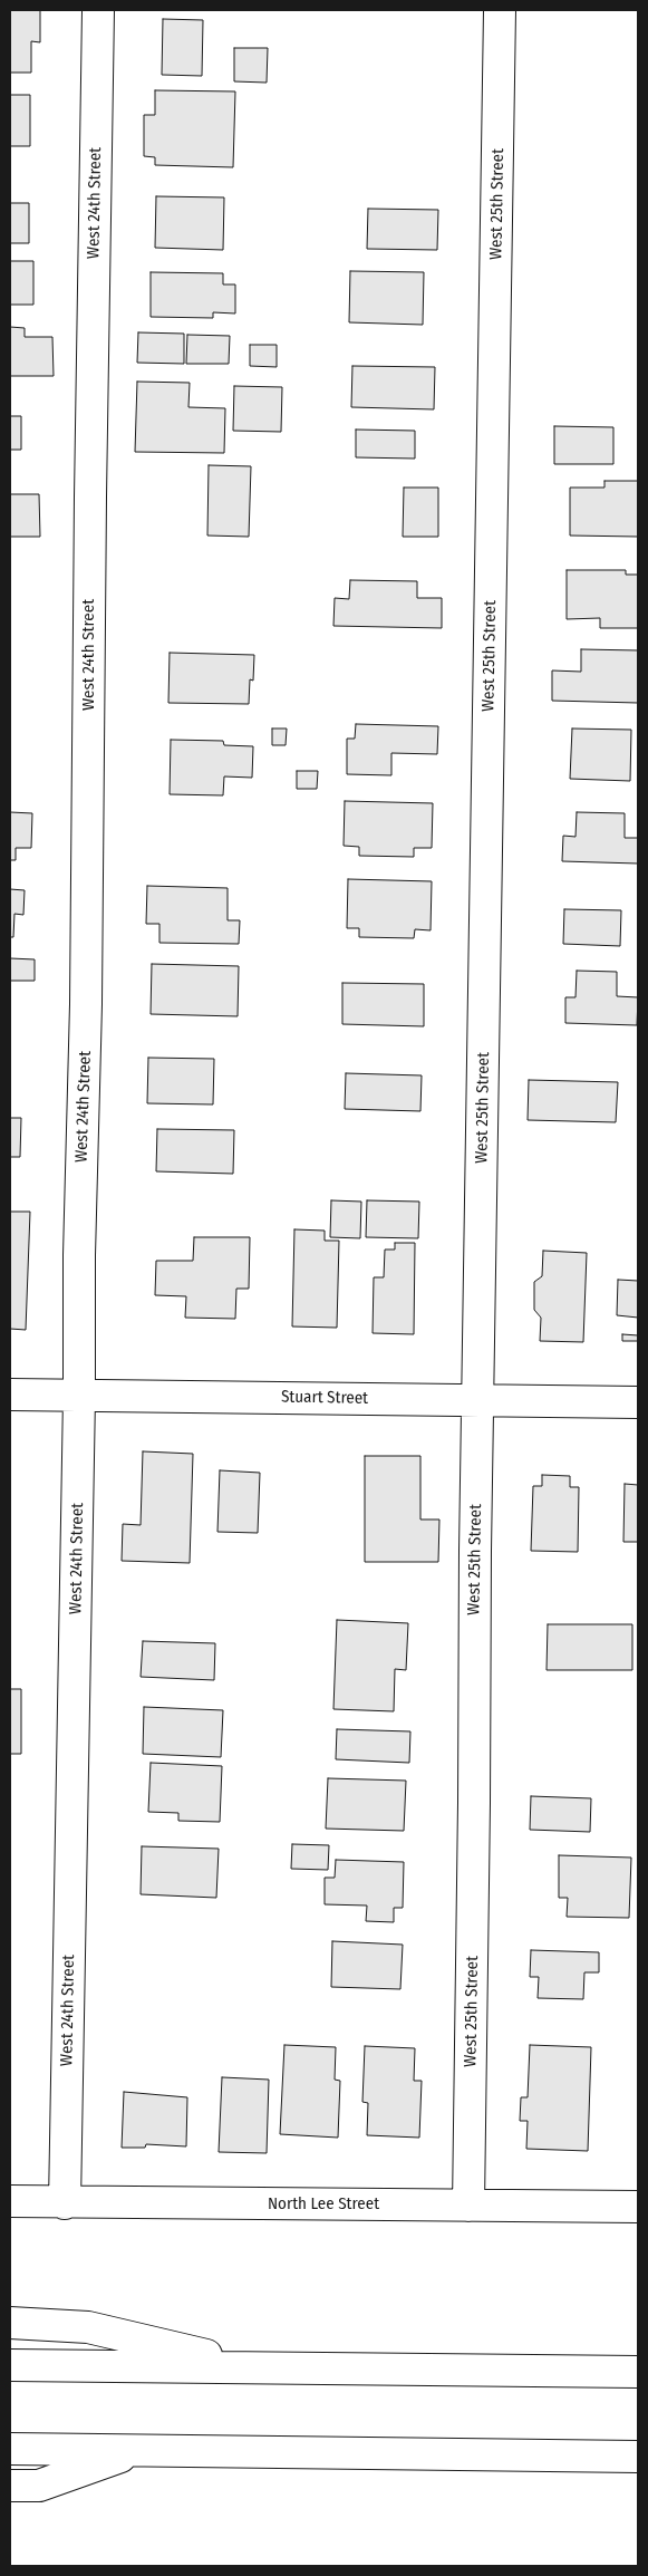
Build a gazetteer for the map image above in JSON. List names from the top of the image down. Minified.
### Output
{"streets":{"main road":["West 24th Street","West 25th Street","Stuart Street","North Lee Street"]},"crossings":[["West 24th Street","Stuart Street"],["West 24th Street","North Lee Street"],["West 25th Street","Stuart Street"],["West 25th Street","North Lee Street"]]}
